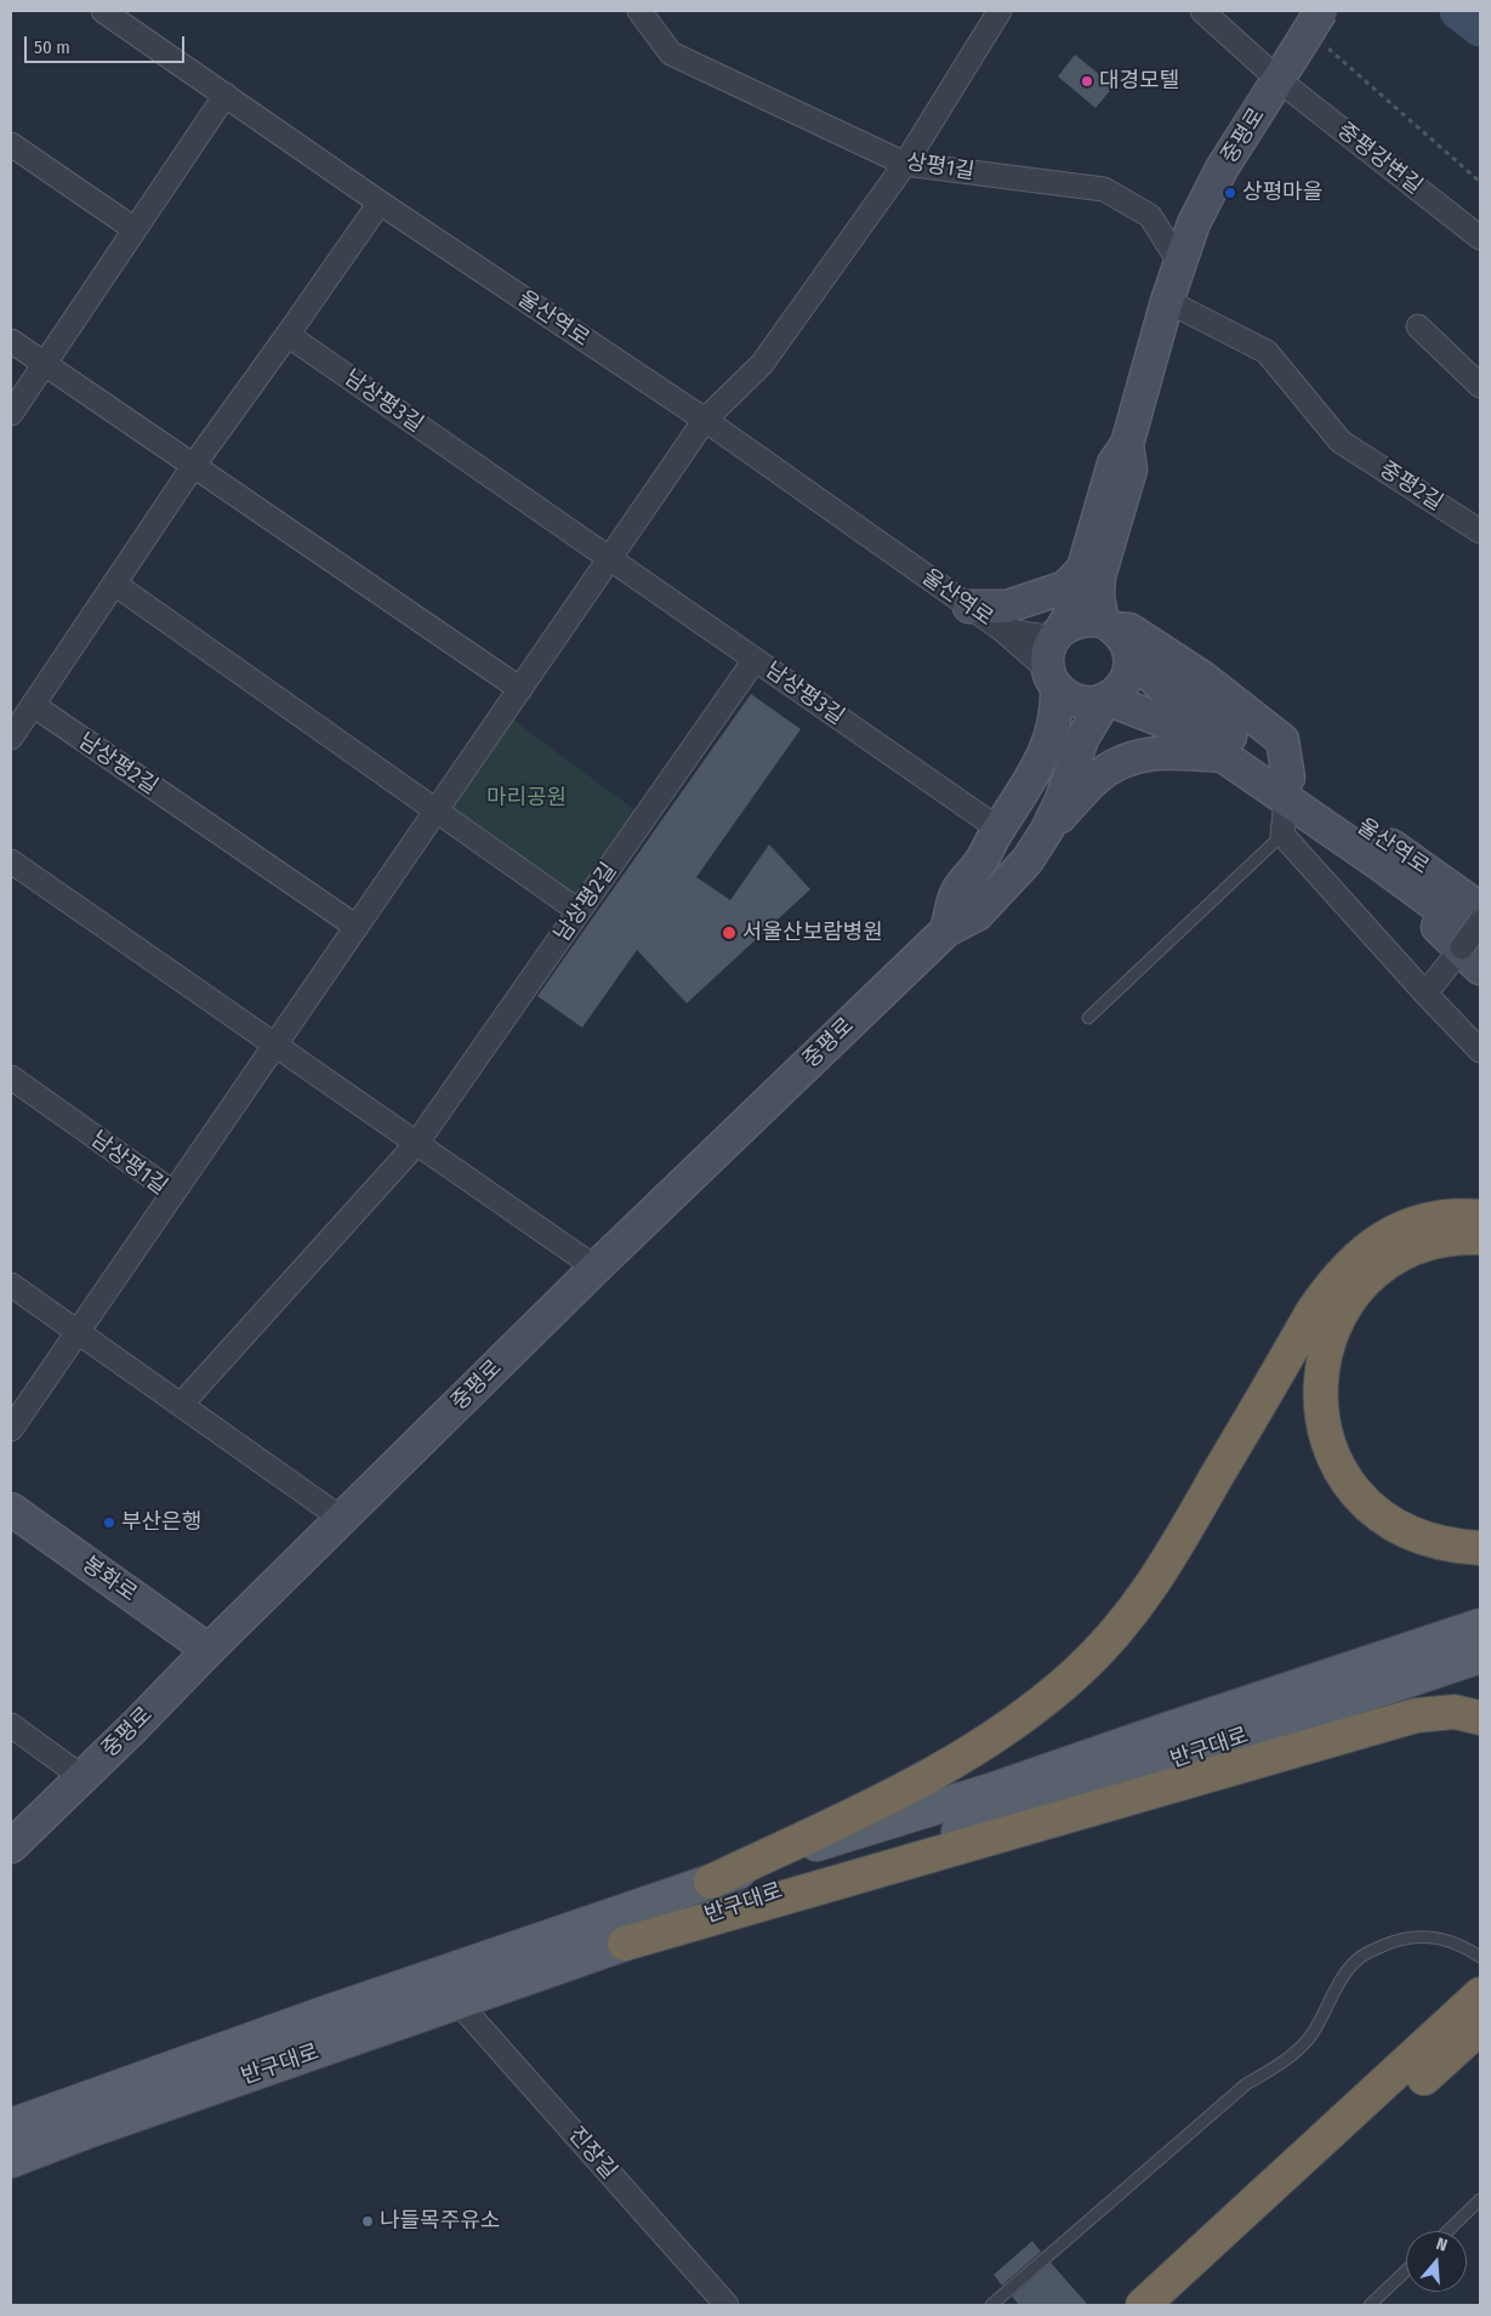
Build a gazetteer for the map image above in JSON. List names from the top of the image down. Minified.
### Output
{"streets":{"main road":["중평로","울산역로","봉화로","반구대로"],"street":["중평강변길","상평1길","남상평3길","중평2길","남상평2길","남상평1길","진장길"]},"crossings":[["중평로","중평강변길"],["중평로","상평1길"],["중평로","중평2길"],["중평로","봉화로"],["남상평3길","남상평2길"],["반구대로","진장길"]],"parks":["마리공원"],"places":["대경모텔","상평마을","서울산보람병원","부산은행","나들목주유소"],"scale_bar":"50 m","north":"top"}
